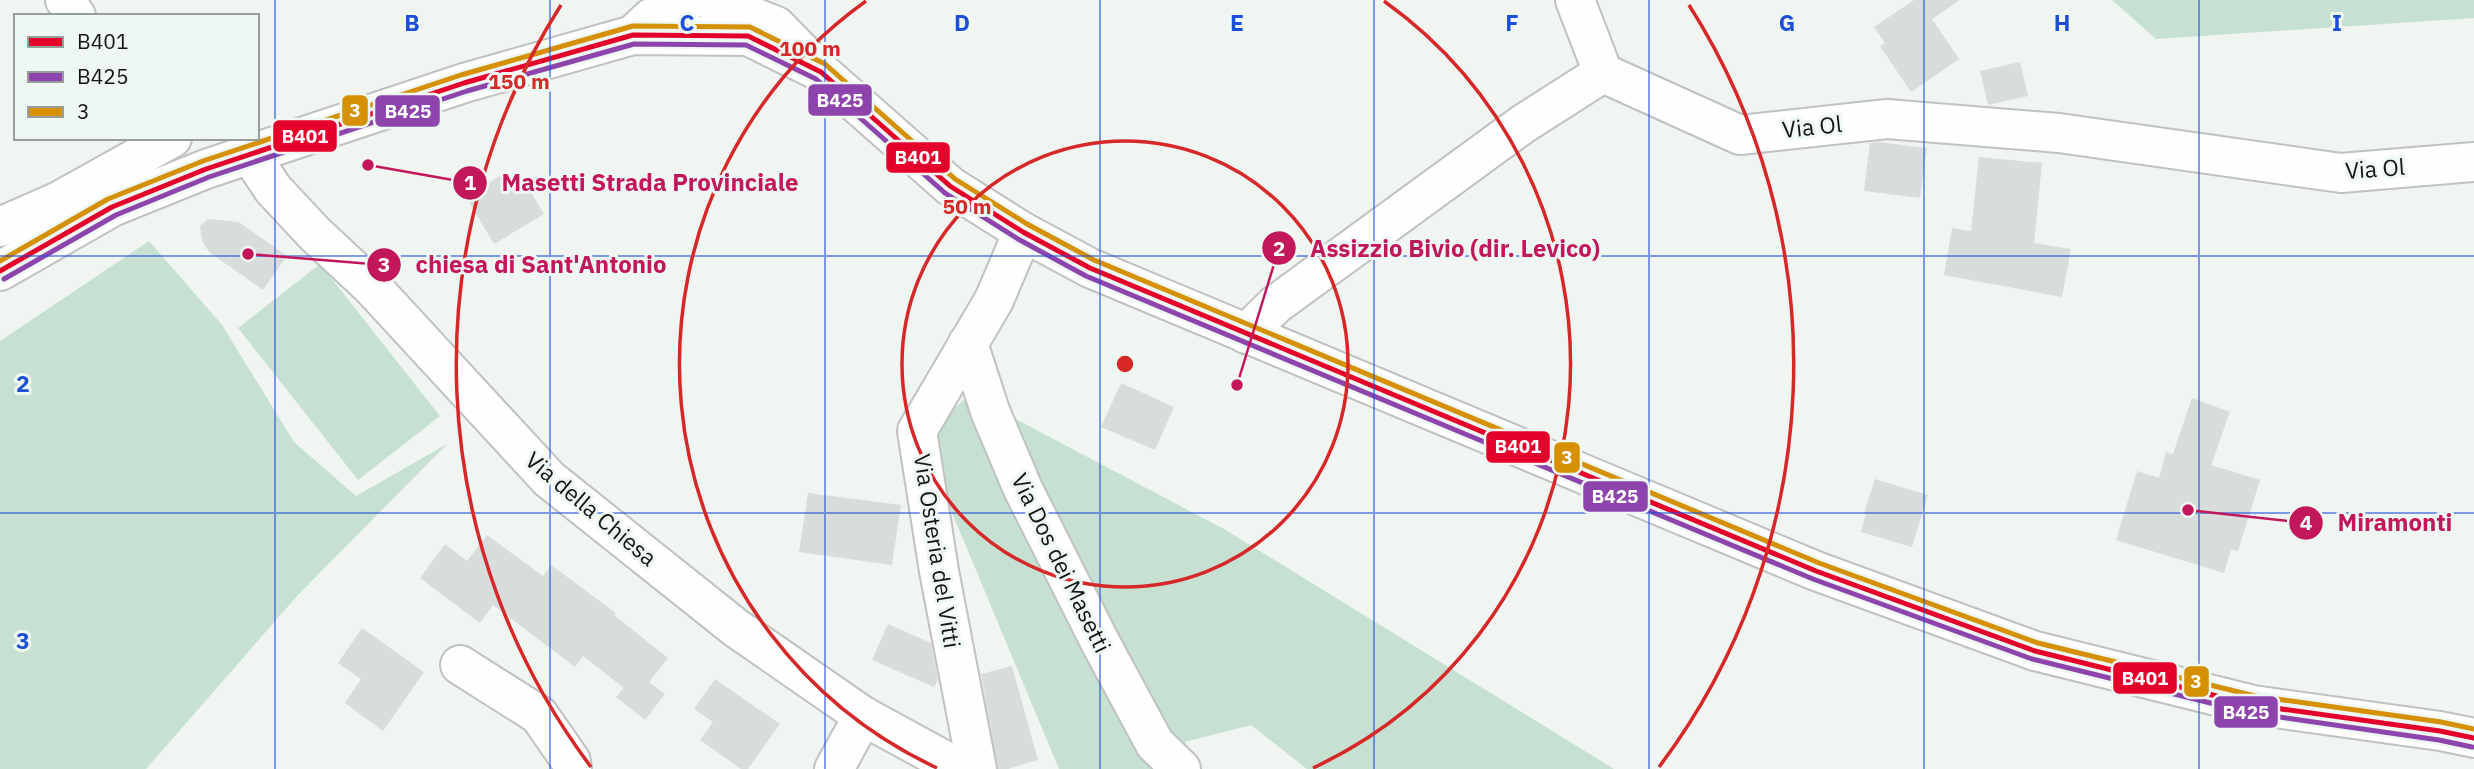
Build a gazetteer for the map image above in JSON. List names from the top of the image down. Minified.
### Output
{"streets":{"street":["Via Ol","Via della Chiesa","Via Osteria del Vitti","Via Dos dei Masetti"]},"crossings":[["Via Osteria del Vitti","Via Dos dei Masetti"]],"places":["Masetti Strada Provinciale","chiesa di Sant'Antonio","Assizzio Bivio (dir. Levico)","Miramonti"],"lines":["transit line 3","transit line B401","transit line B425"],"legend":["B401","B425","3"],"grid":{"columns":["B","C","D","E","F","G","H","I"],"rows":["2","3"]},"rings":["100 m","150 m","50 m"]}
